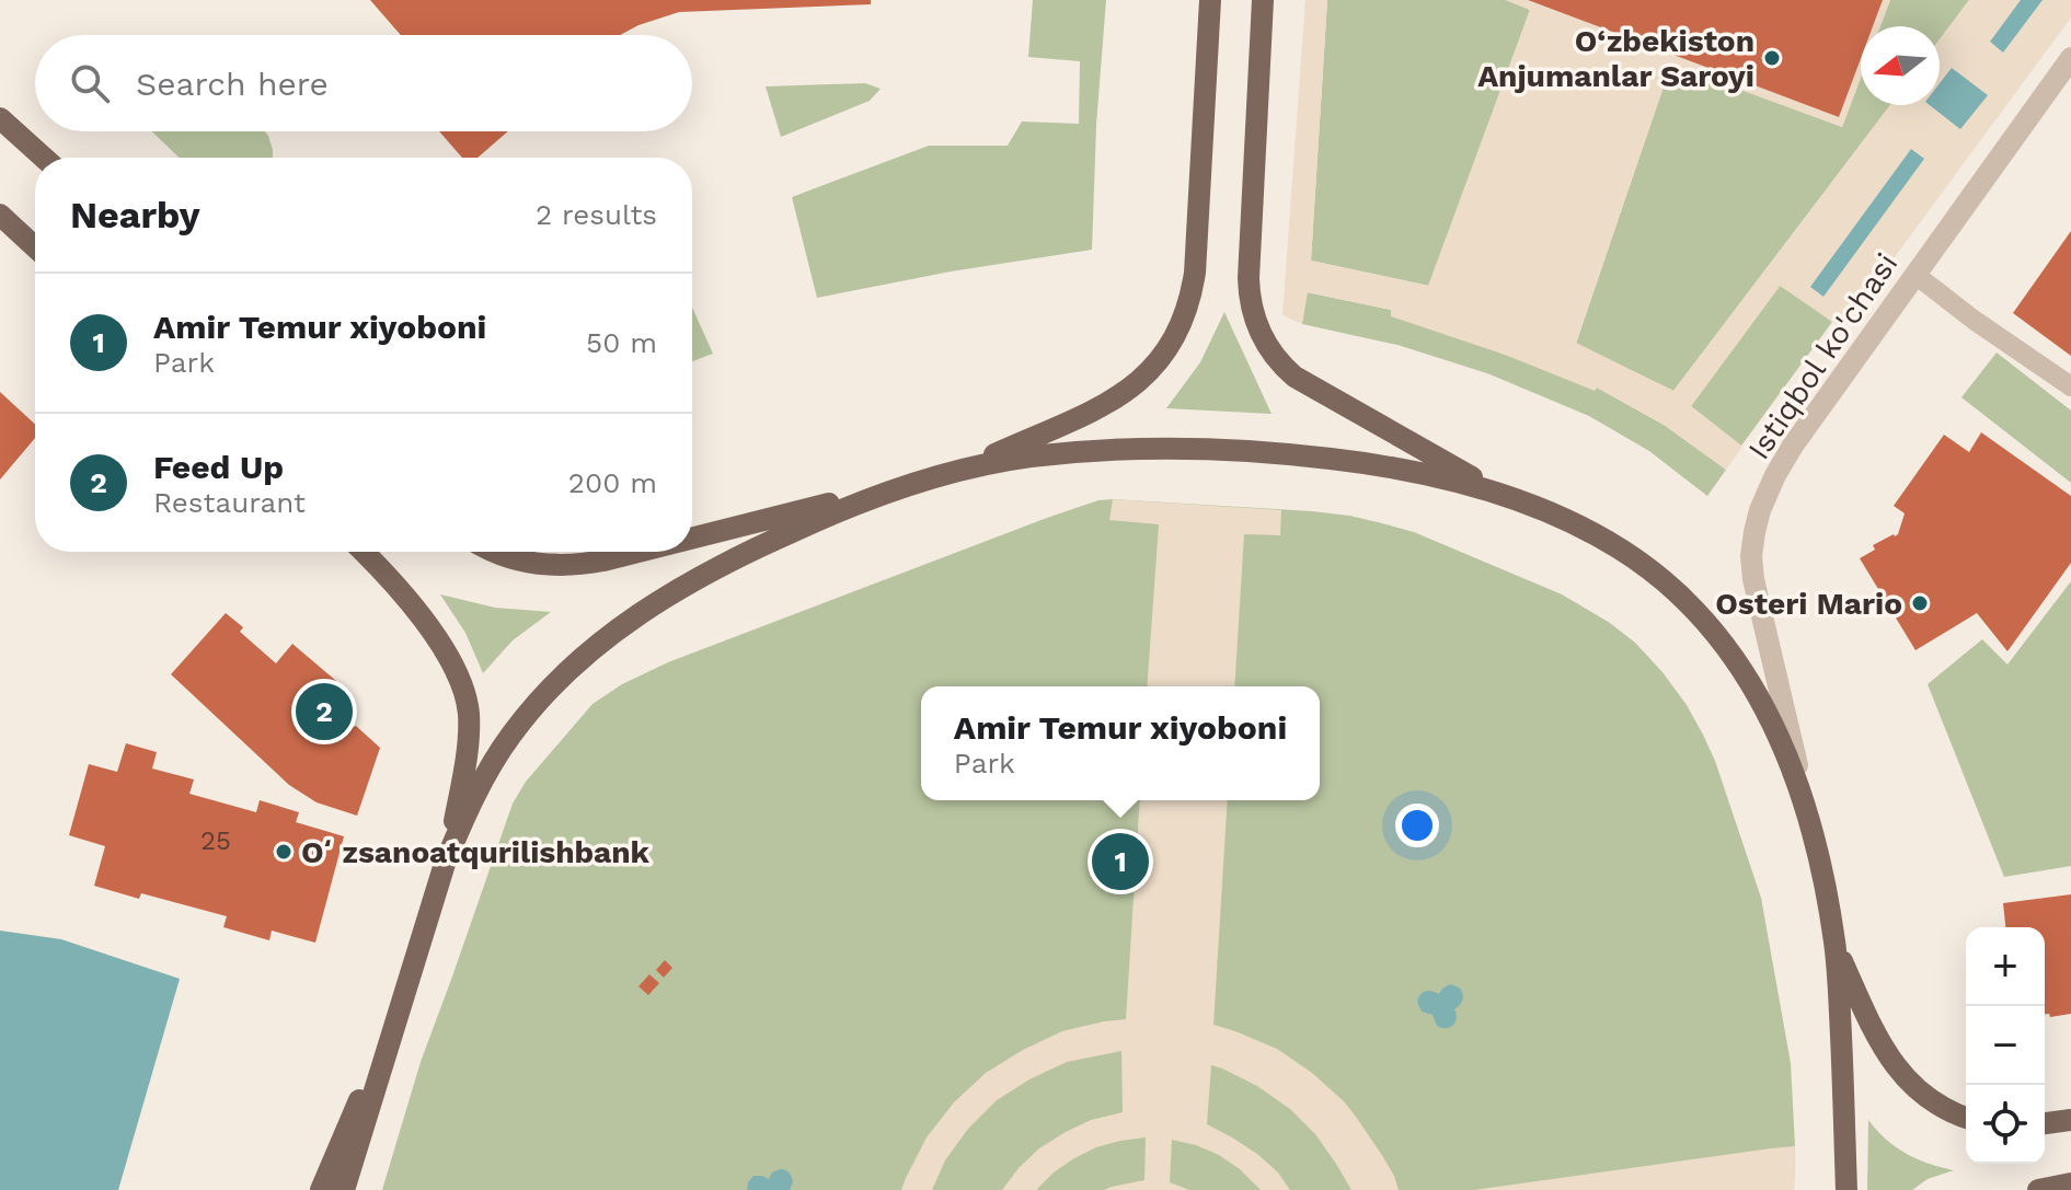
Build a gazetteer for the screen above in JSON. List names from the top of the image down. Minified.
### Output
{"streets":{"street":["Istiqbol ko'chasi"]},"places":["O‘zbekiston Anjumanlar Saroyi","Osteri Mario","Oʻzsanoatqurilishbank"],"house_numbers":["25"],"north":"left","page":{"search":"Search here","heading":["Nearby","2 results"],"list":[{"mark":"1","name":"Amir Temur xiyoboni","note":"Park","value":"50 m"},{"mark":"2","name":"Feed Up","note":"Restaurant","value":"200 m"}],"pins":["2","1"],"popup":["Amir Temur xiyoboni","Park"],"map_buttons":["+","−"]}}
